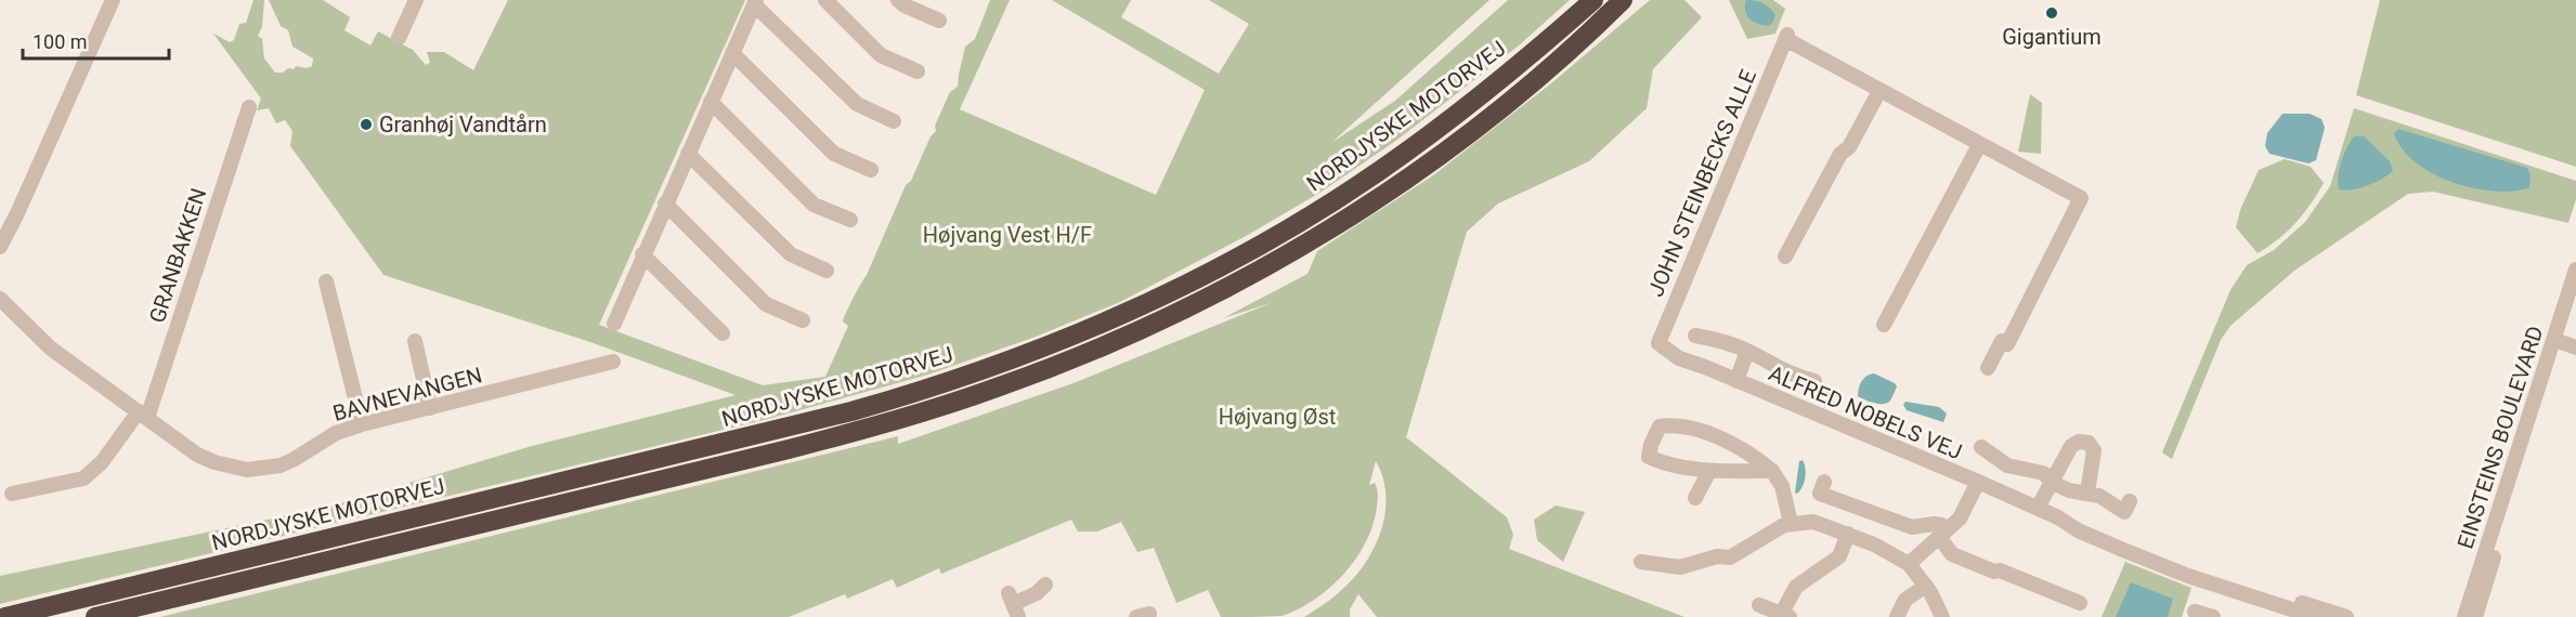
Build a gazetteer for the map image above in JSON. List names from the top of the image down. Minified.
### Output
{"streets":{"highway":["NORDJYSKE MOTORVEJ"],"street":["JOHN STEINBECKS ALLE","GRANBAKKEN","BAVNEVANGEN","ALFRED NOBELS VEJ","EINSTEINS BOULEVARD"]},"crossings":[["JOHN STEINBECKS ALLE","ALFRED NOBELS VEJ"],["GRANBAKKEN","BAVNEVANGEN"]],"parks":["Højvang Vest H/F","Højvang Øst"],"places":["Gigantium","Granhøj Vandtårn"],"scale_bar":"100 m"}
